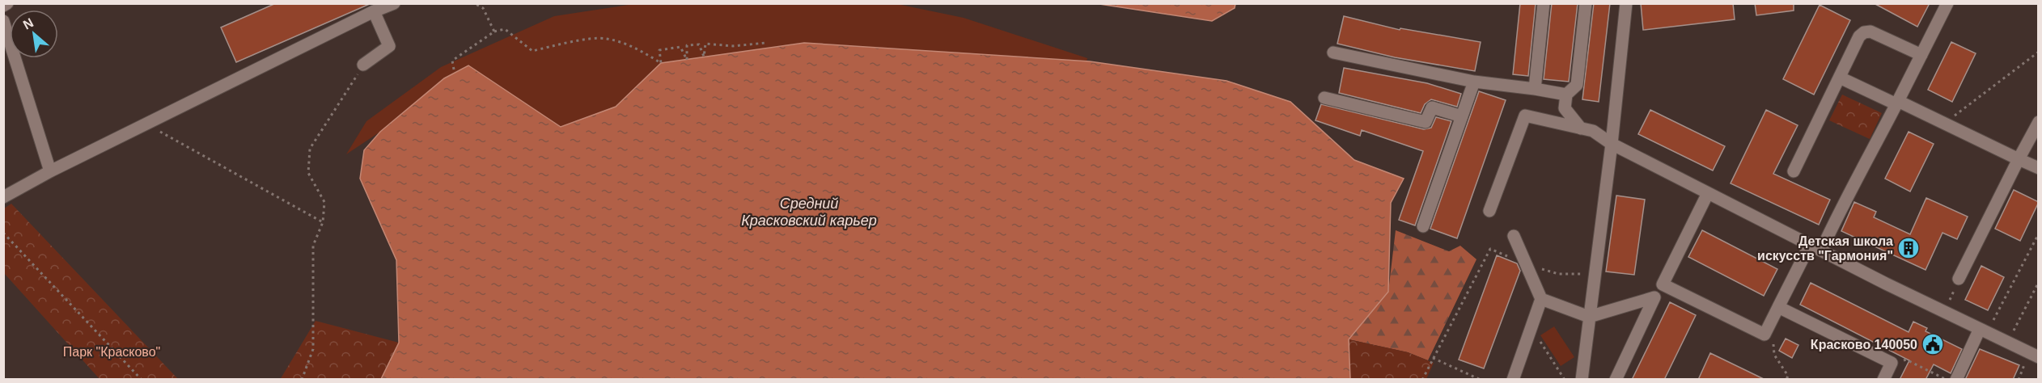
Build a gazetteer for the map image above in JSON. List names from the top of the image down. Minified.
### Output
{"water":["Средний Красковский карьер"],"parks":["Парк \"Красково\""],"places":{"building":["Детская школа искусств \"Гармония\""],"public building":["Красково 140050"]},"north":"top left"}
